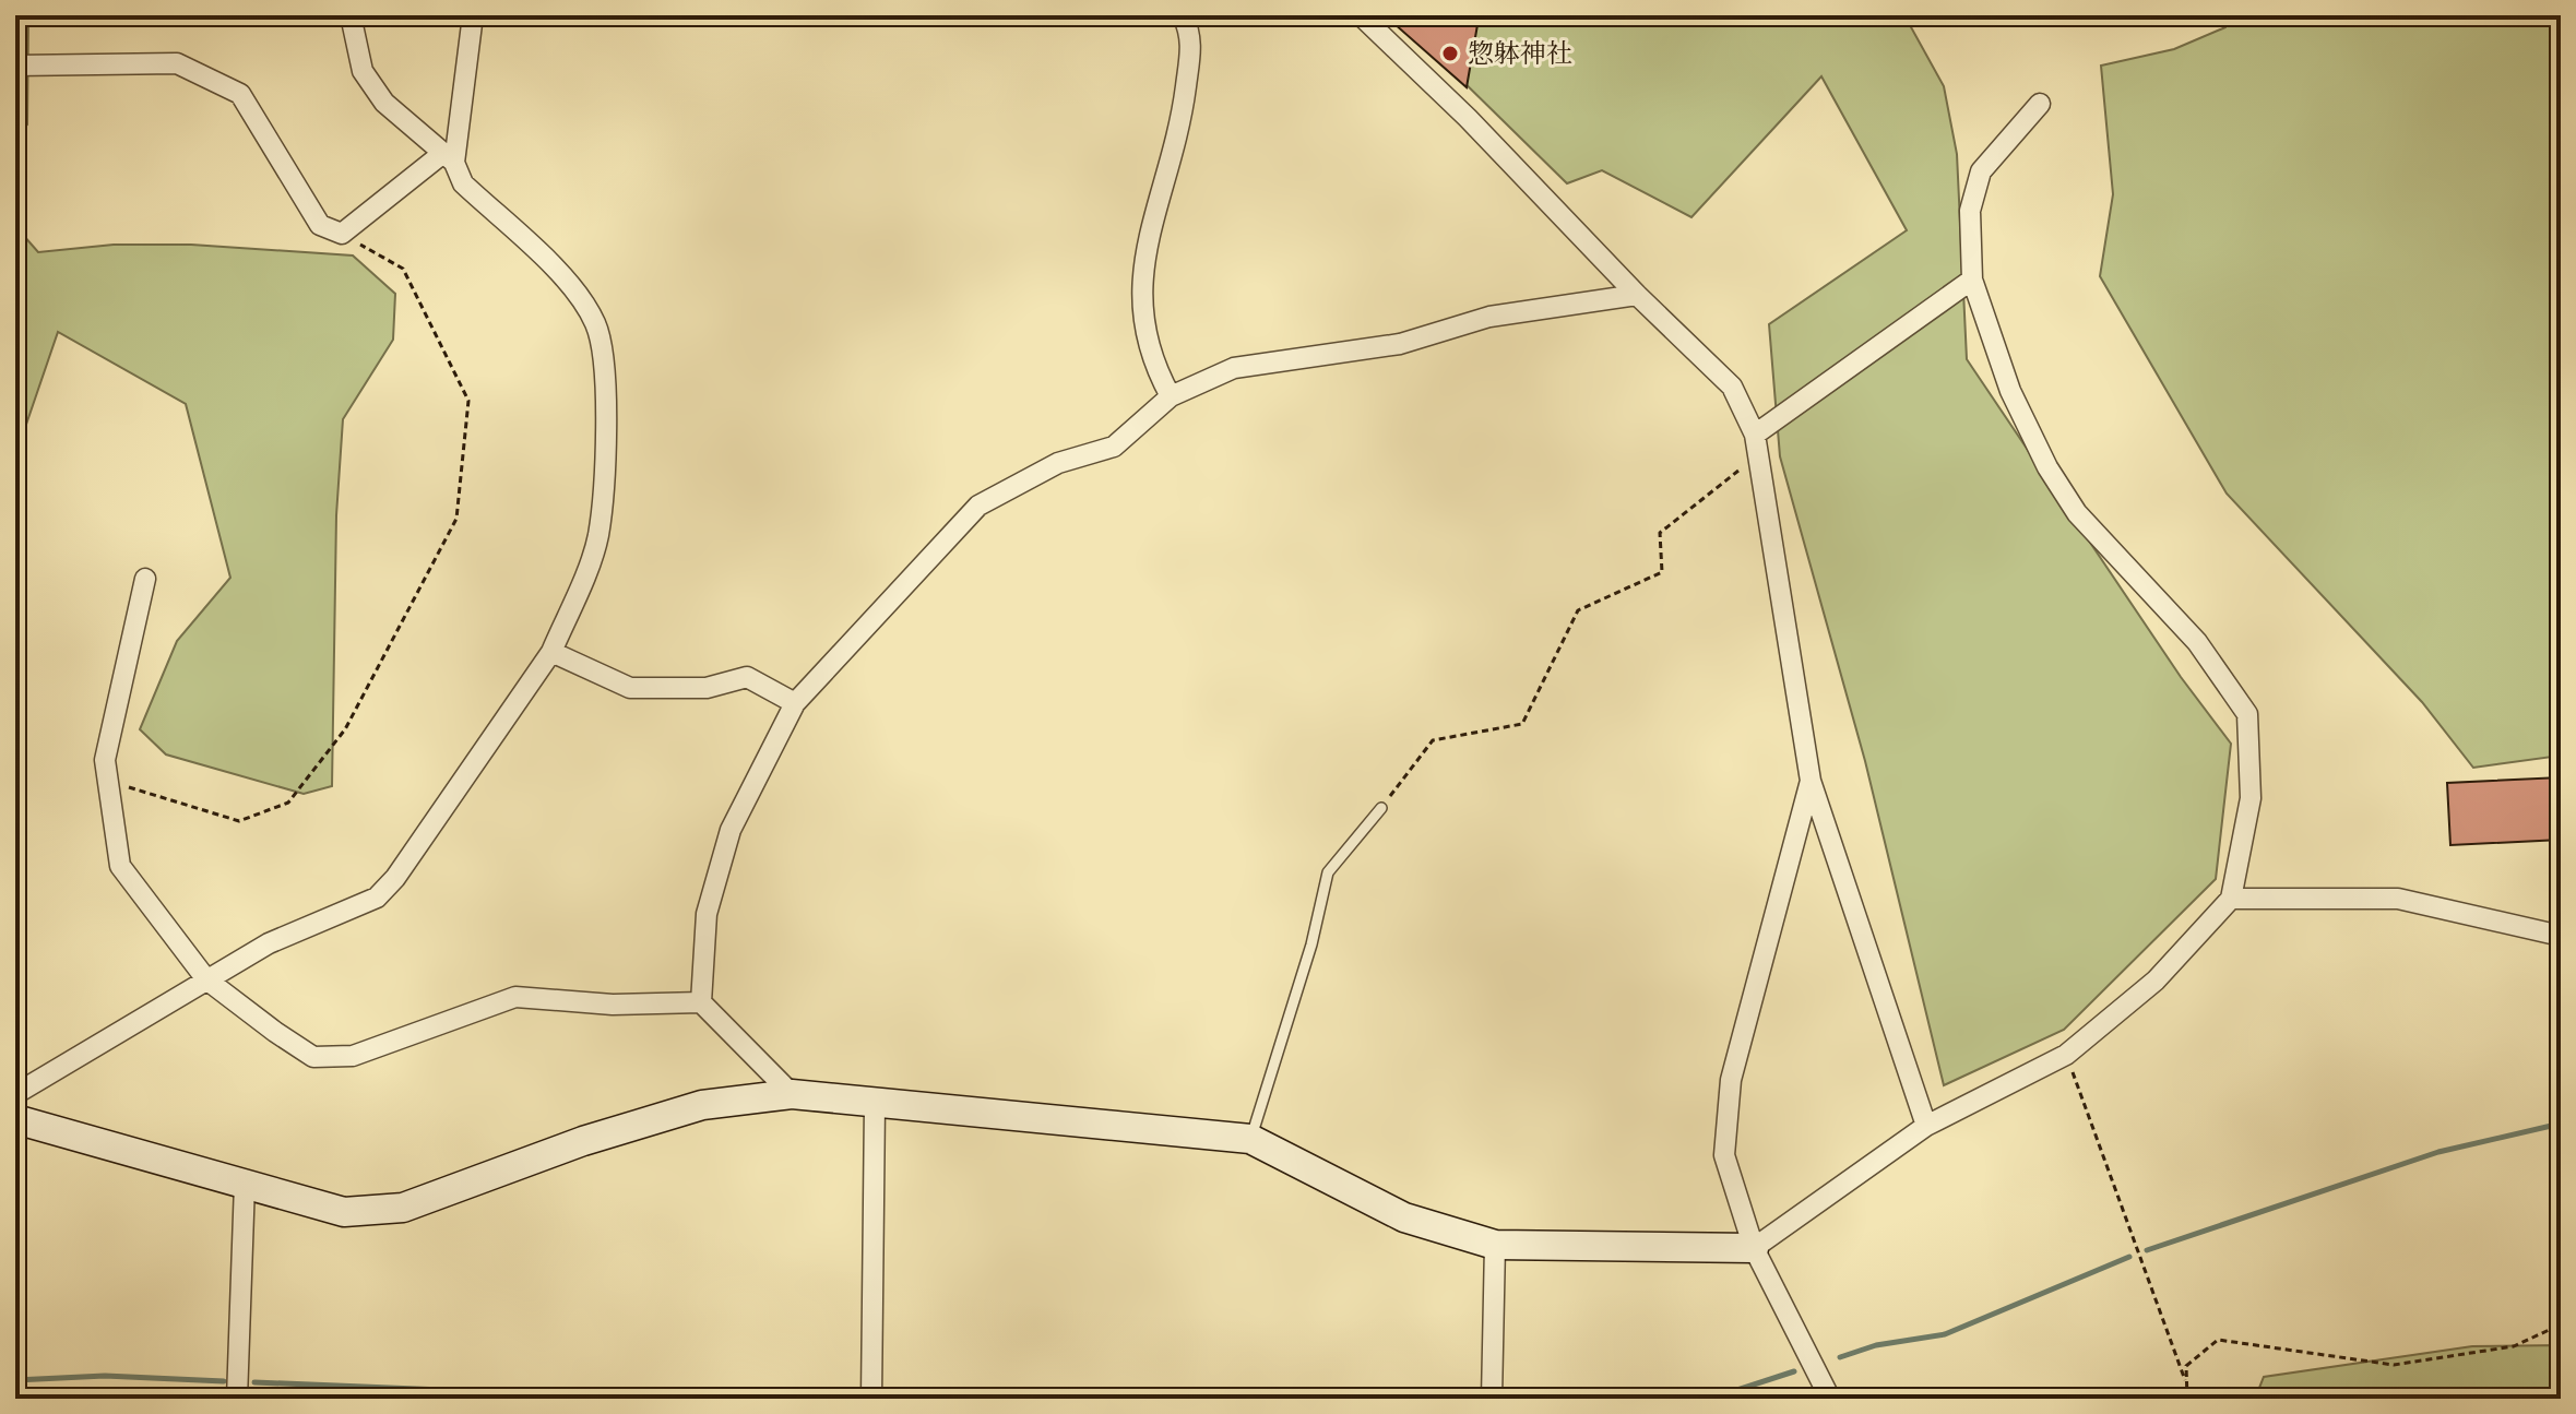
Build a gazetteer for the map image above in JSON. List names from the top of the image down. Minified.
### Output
{"places":["惣躰神社"]}
